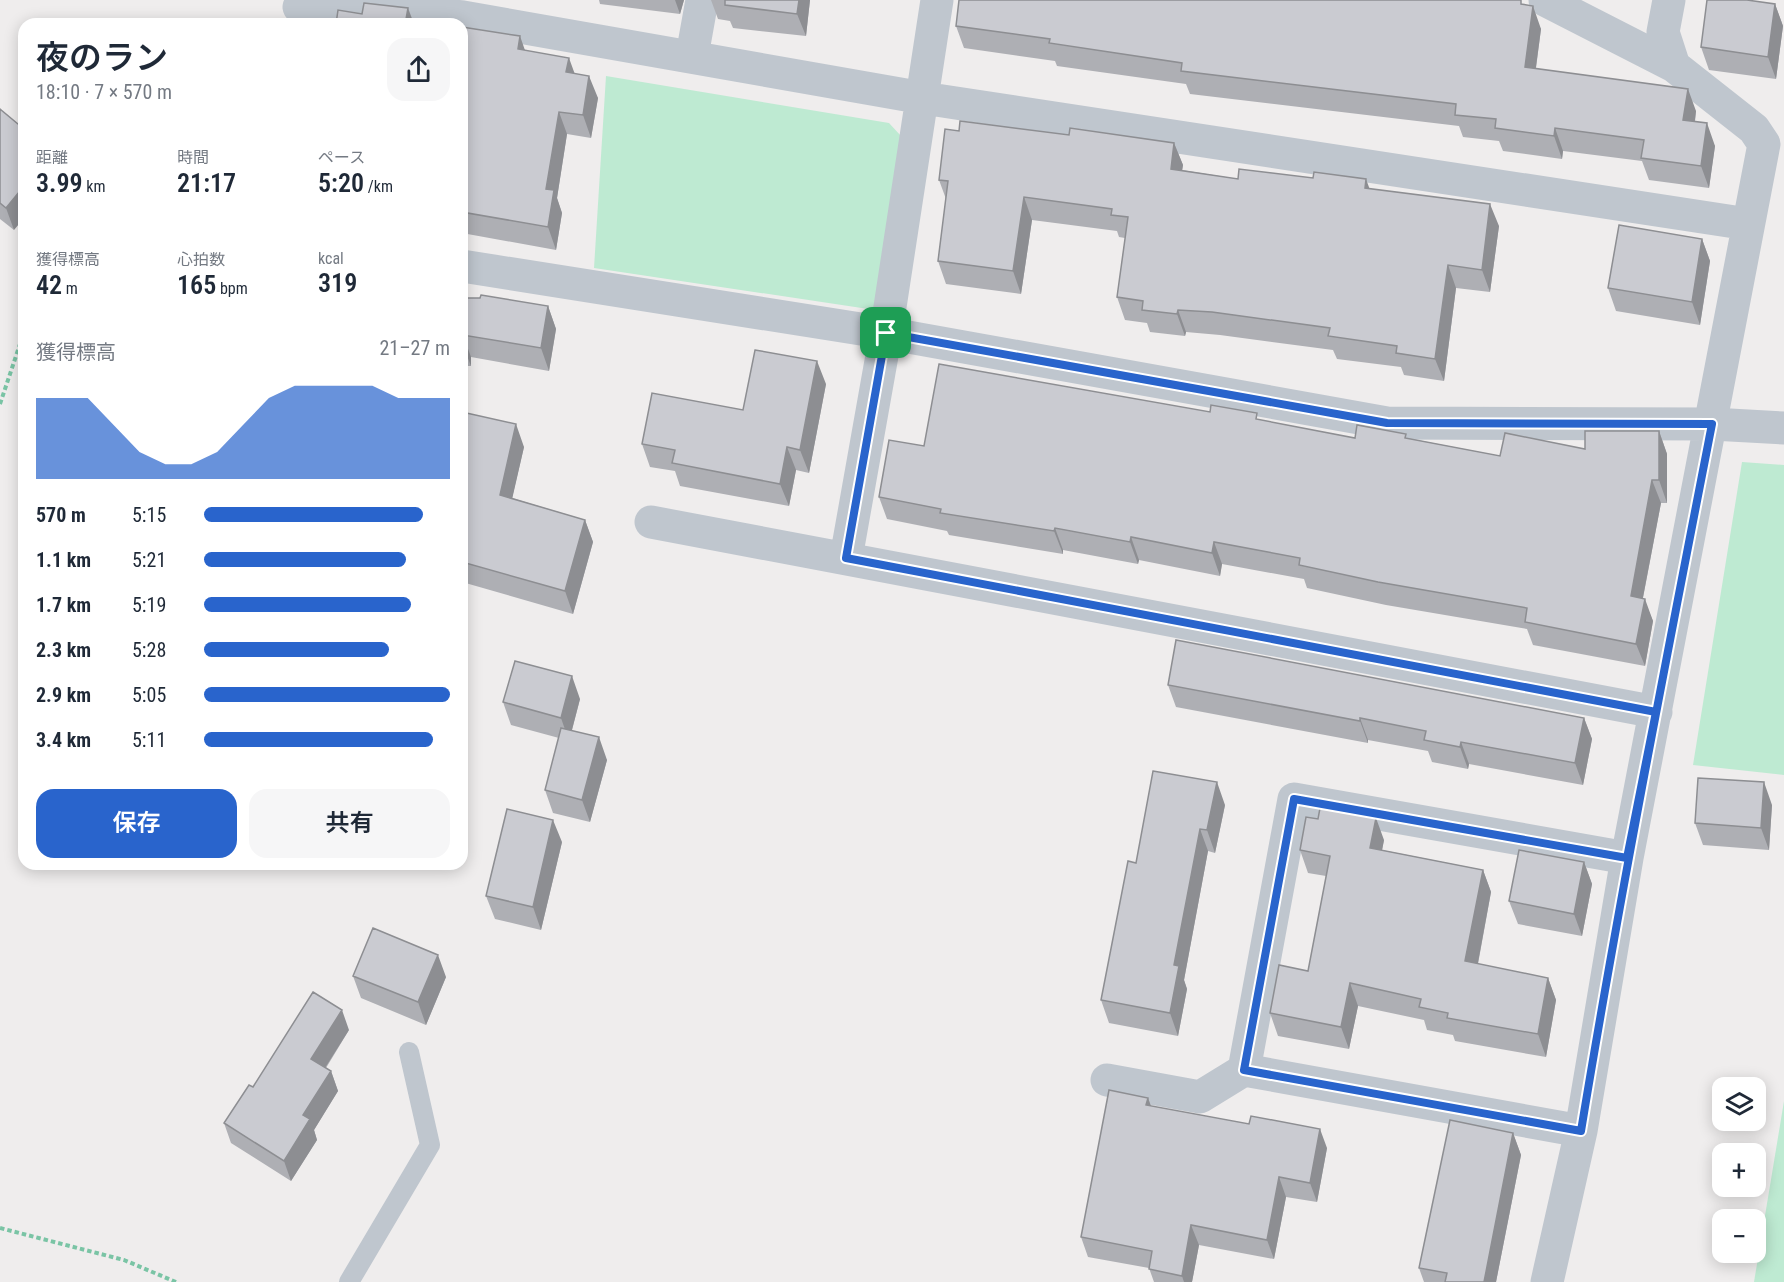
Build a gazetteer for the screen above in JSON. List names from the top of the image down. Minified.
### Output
{"page":{"heading":["夜のラン","18:10 · 7 × 570 m"],"stats":[["距離","3.99 km"],["時間","21:17"],["ペース","5:20 /km"],["獲得標高","42 m"],["心拍数","165 bpm"],["kcal","319"]],"chart":["獲得標高","21–27 m"],"list":[{"name":"570 m","note":"5:15"},{"name":"1.1 km","note":"5:21"},{"name":"1.7 km","note":"5:19"},{"name":"2.3 km","note":"5:28"},{"name":"2.9 km","note":"5:05"},{"name":"3.4 km","note":"5:11"}],"buttons":["保存","共有"],"map_buttons":["+","−"]}}
